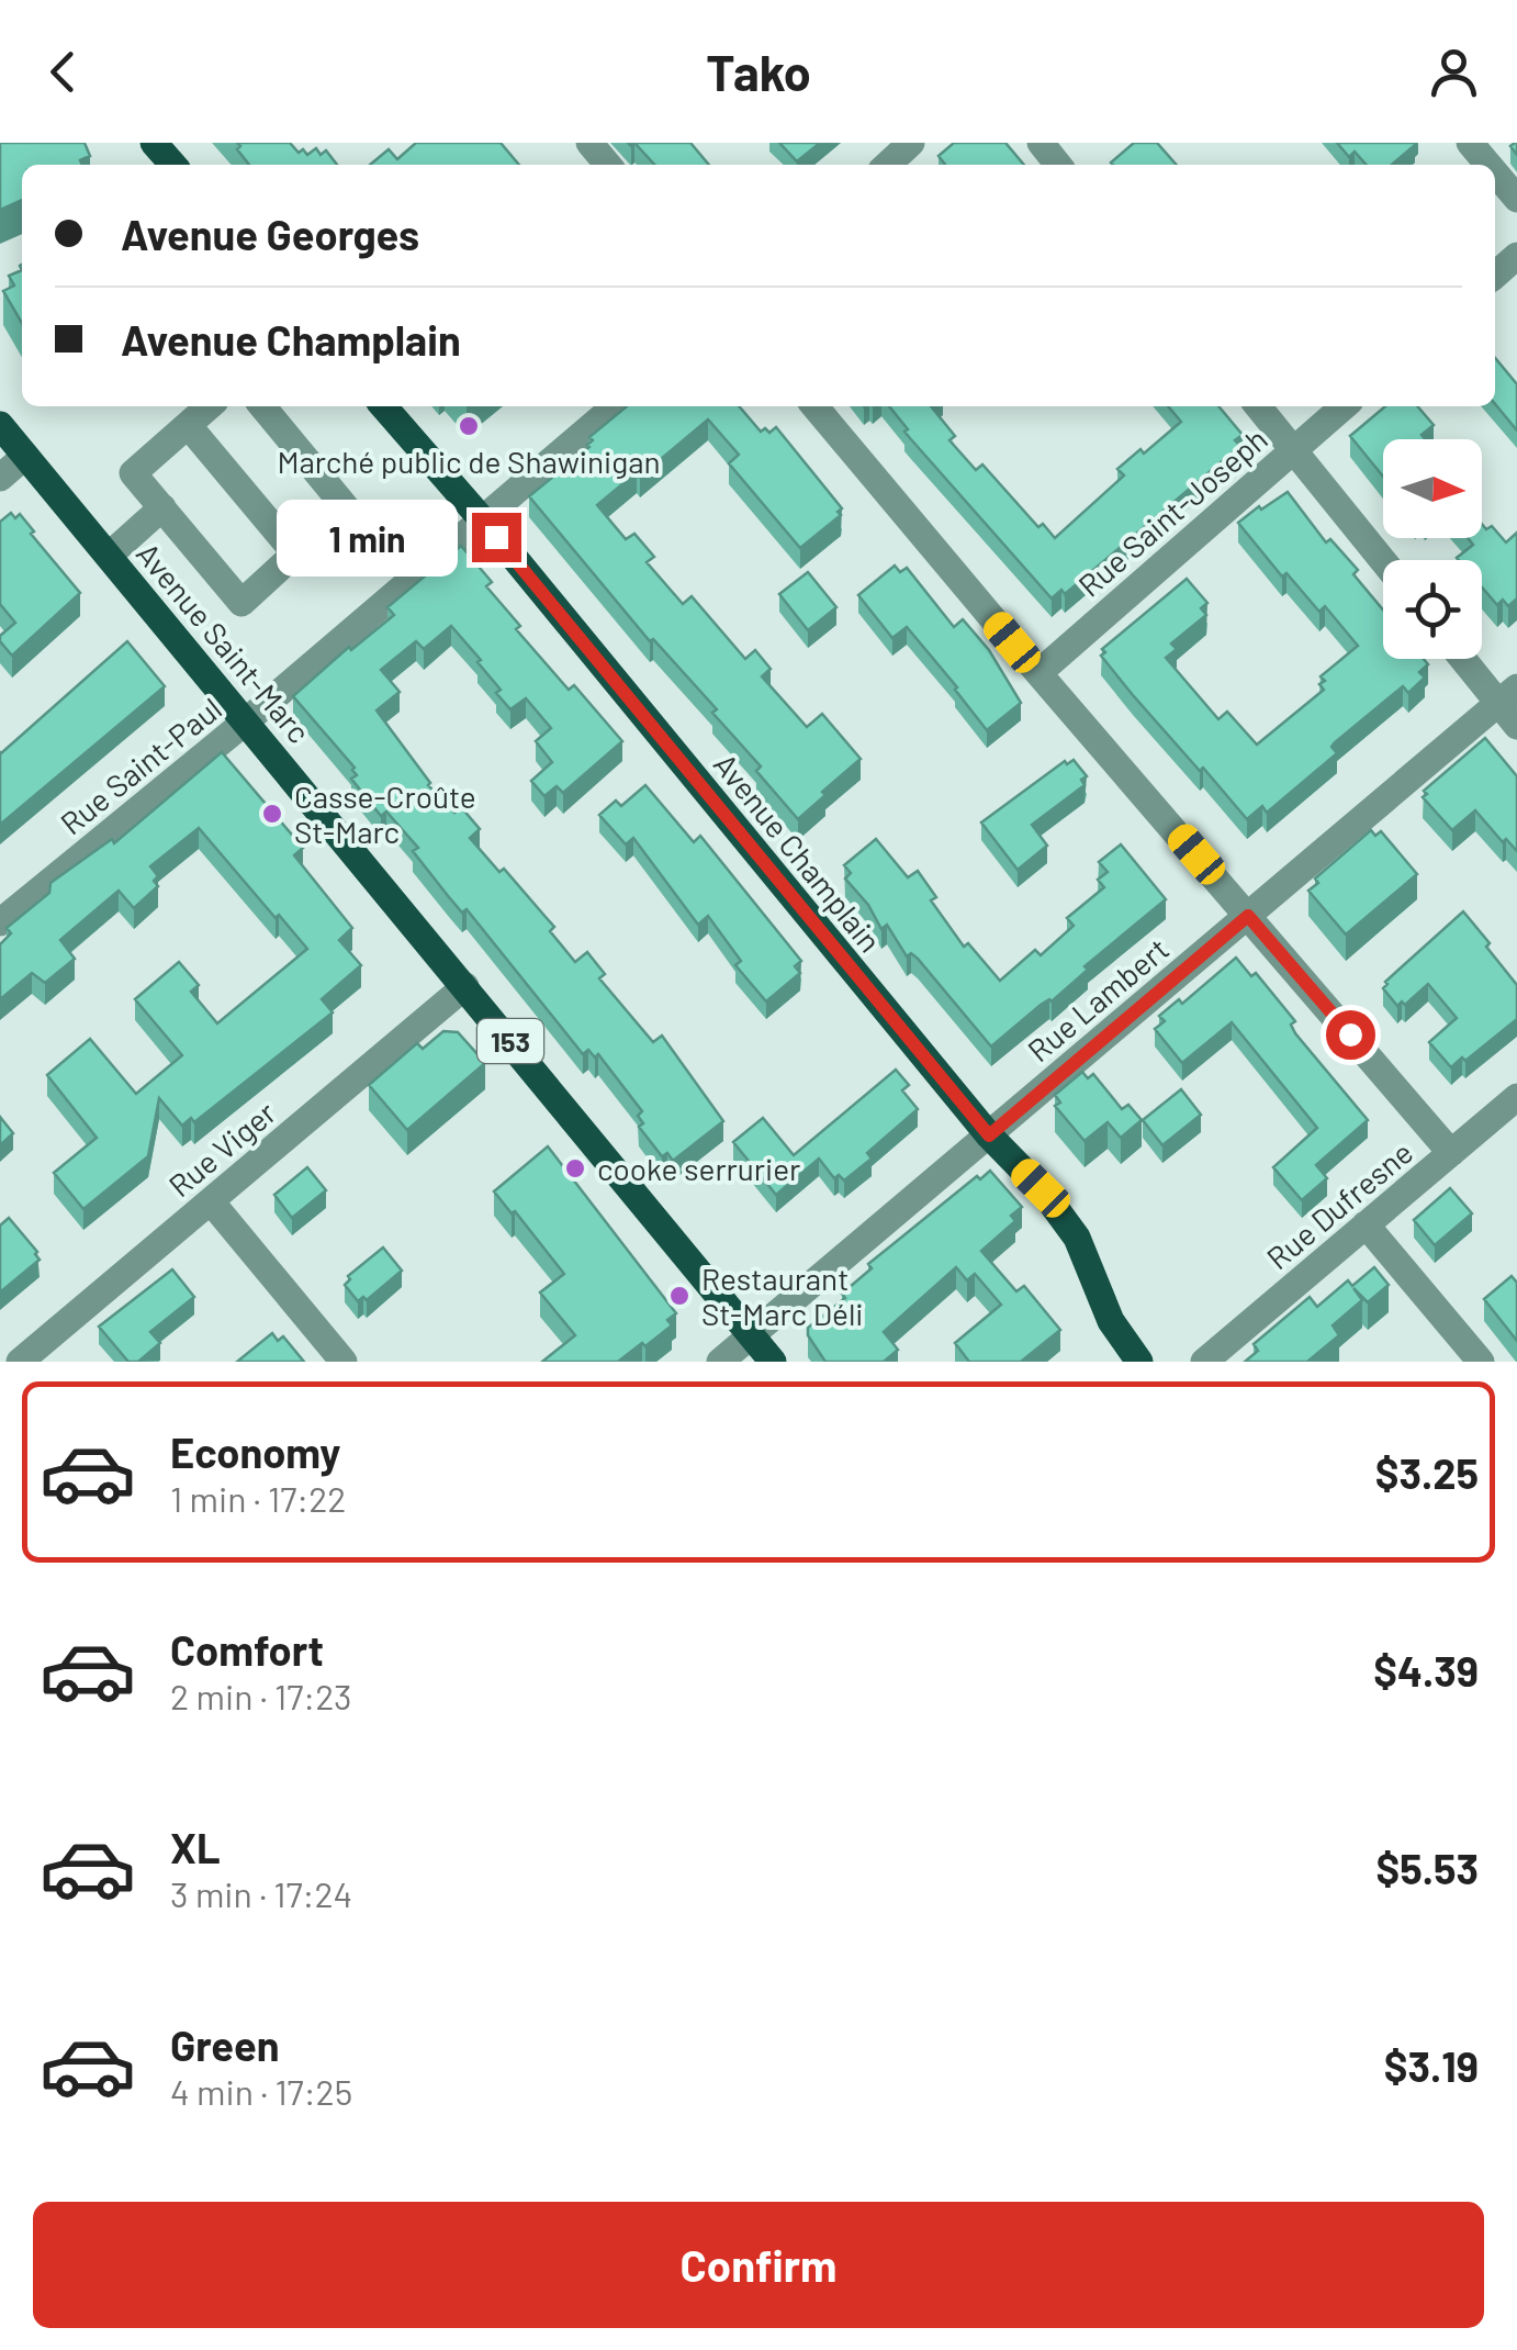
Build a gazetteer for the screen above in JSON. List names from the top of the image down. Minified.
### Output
{"streets":{"main road":["Avenue Saint-Marc","Avenue Champlain","153"],"street":["Rue Saint-Joseph","Rue Saint-Paul","Rue Lambert","Rue Viger","Rue Dufresne"]},"crossings":[["Avenue Saint-Marc","Rue Saint-Paul"],["Avenue Saint-Marc","Rue Lambert"],["Avenue Saint-Marc","Rue Viger"],["Rue Saint-Paul","Avenue Champlain"],["Avenue Champlain","Rue Lambert"]],"places":["Marché public de Shawinigan","Casse-Croûte St-Marc","cooke serrurier","Restaurant St-Marc Déli"],"north":"right","page":{"header":"Tako","banner":["Avenue Georges","Avenue Champlain"],"bubble":"1 min","list":[{"name":"Economy","note":"1 min · 17:22","value":"$3.25"},{"name":"Comfort","note":"2 min · 17:23","value":"$4.39"},{"name":"XL","note":"3 min · 17:24","value":"$5.53"},{"name":"Green","note":"4 min · 17:25","value":"$3.19"}],"buttons":"Confirm"}}
